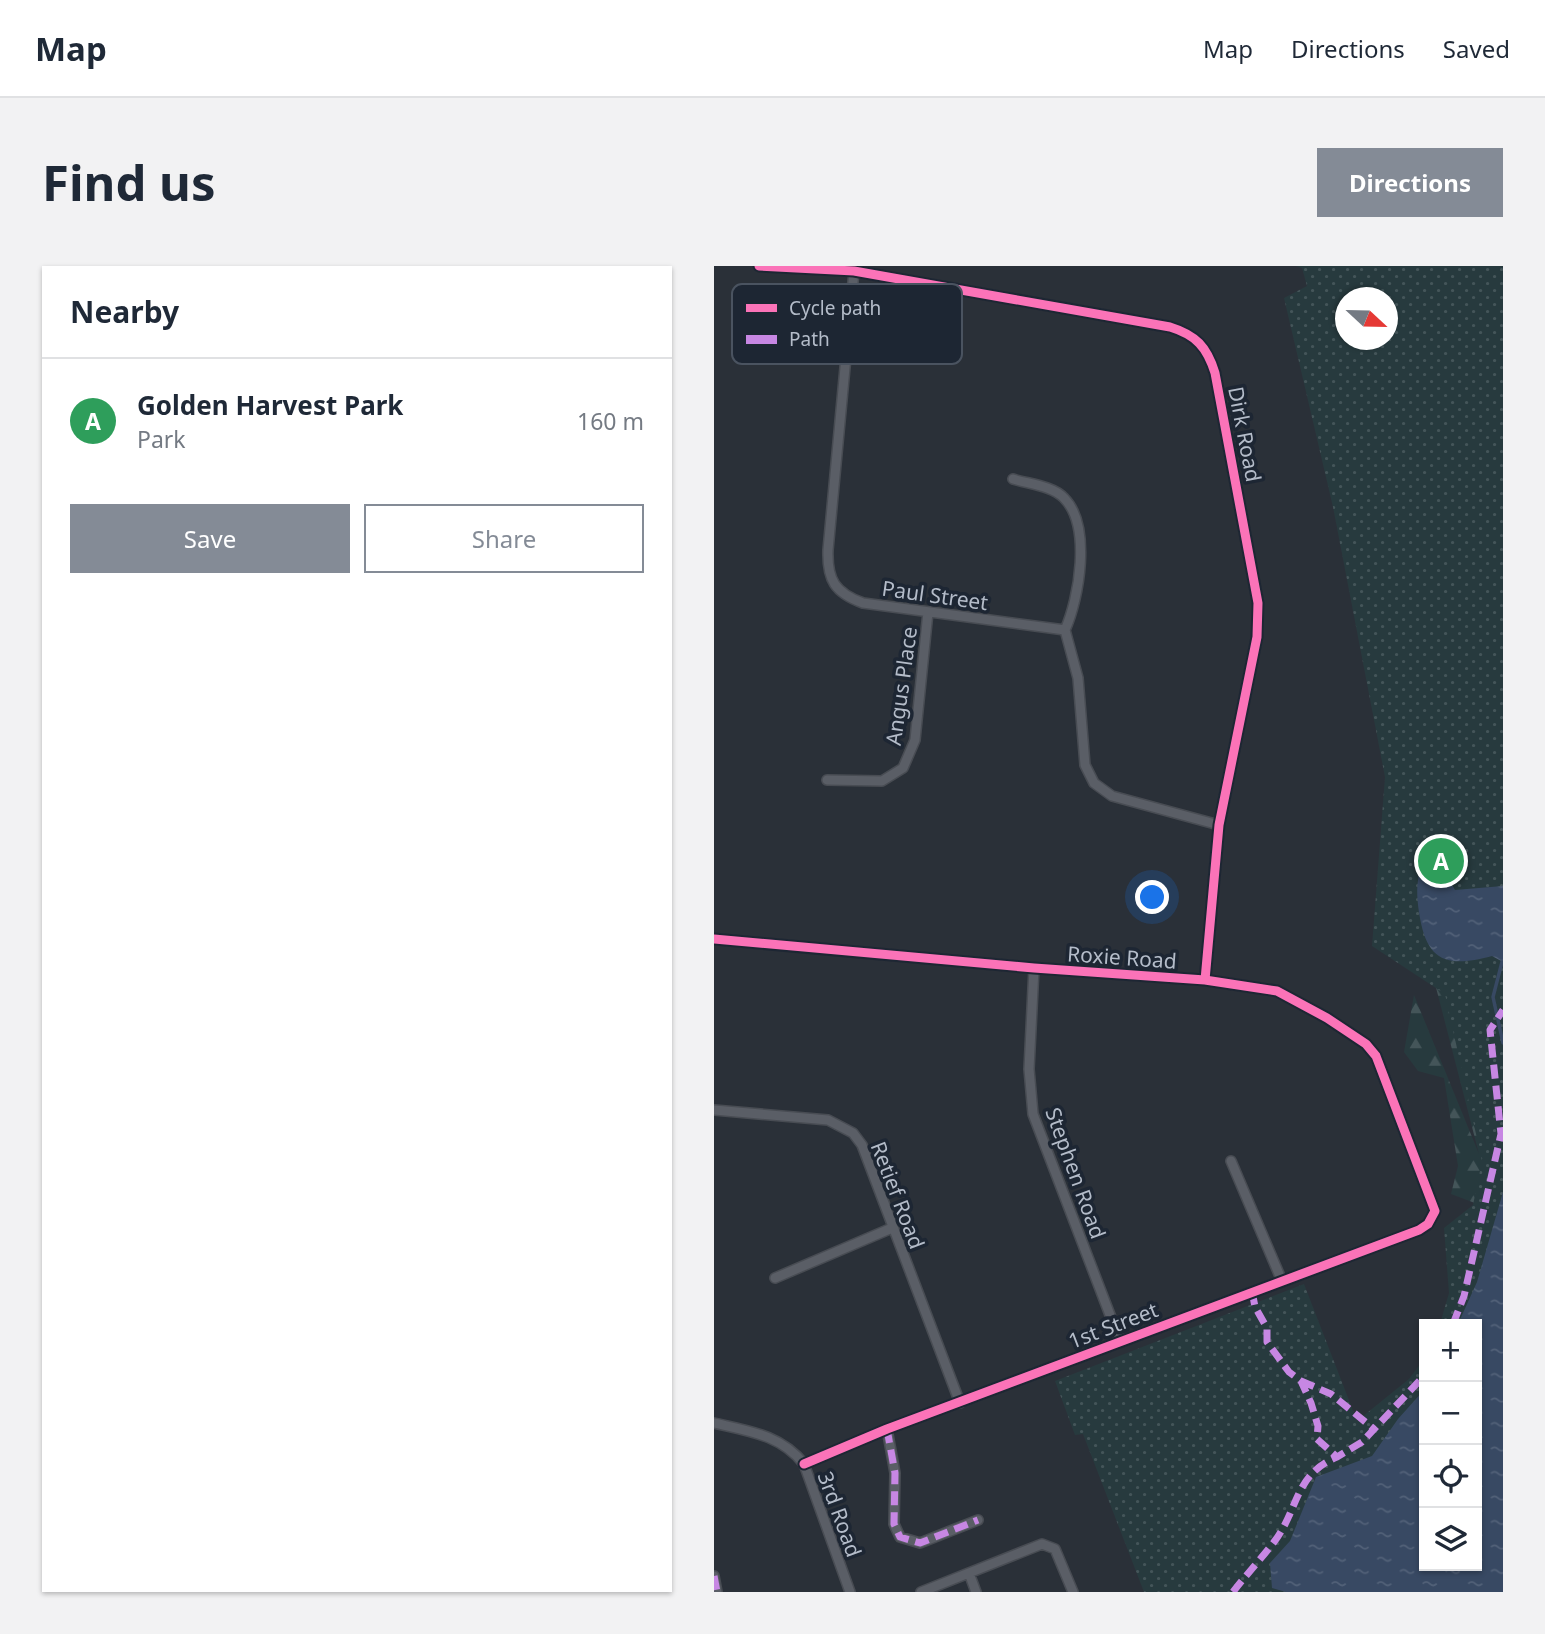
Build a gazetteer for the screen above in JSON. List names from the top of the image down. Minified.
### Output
{"streets":{"street":["Dirk Road","Paul Street","Angus Place","Roxie Road","Stephen Road","Retief Road","1st Street","3rd Road"]},"crossings":[["Dirk Road","Paul Street"],["Dirk Road","Roxie Road"],["Paul Street","Angus Place"],["Roxie Road","Stephen Road"],["Roxie Road","1st Street"],["Stephen Road","1st Street"],["Retief Road","1st Street"],["1st Street","3rd Road"]],"legend":["Cycle path","Path"],"north":"right","page":{"header":"Map","nav":["Map","Directions","Saved"],"buttons":["Directions",["Save","Share"]],"title":"Find us","heading":"Nearby","list":[{"mark":"A","name":"Golden Harvest Park","note":"Park","value":"160 m"}],"pins":"A","map_buttons":["+","−"]}}
